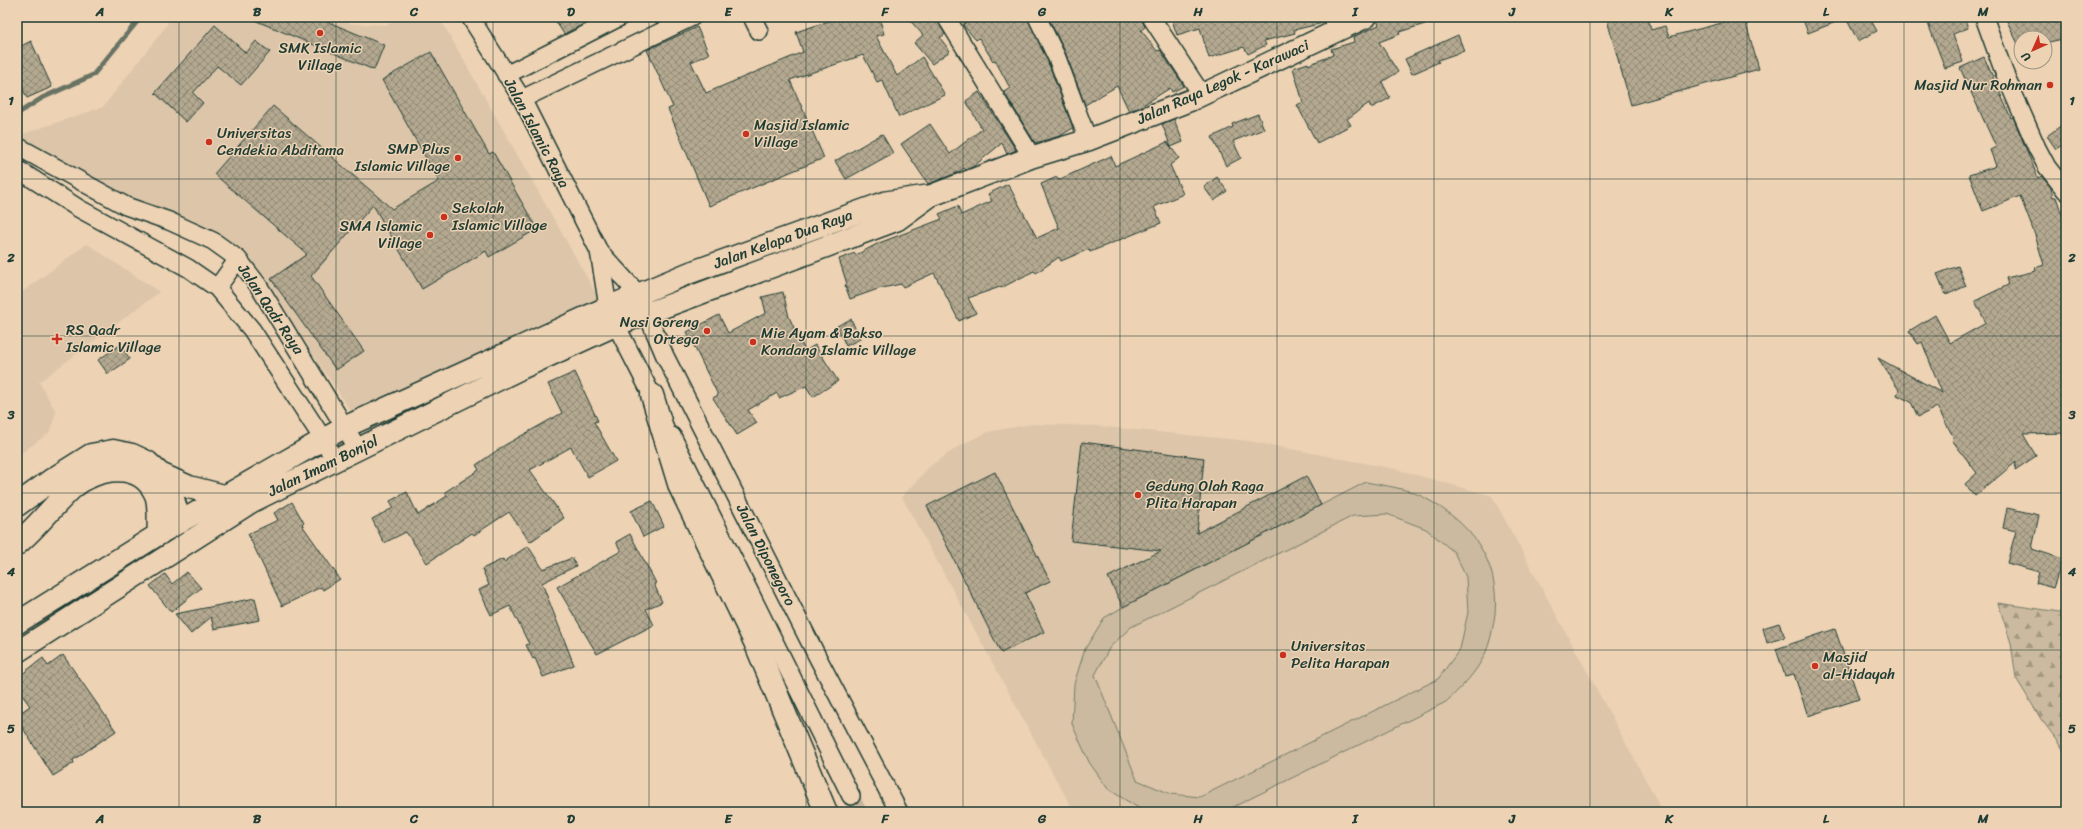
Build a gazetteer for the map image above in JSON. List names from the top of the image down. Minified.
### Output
{"streets":{"main road":["Jalan Raya Legok - Karawaci","Jalan Kelapa Dua Raya","Jalan Imam Bonjol"],"street":["Jalan Islamic Raya","Jalan Qadr Raya","Jalan Diponegoro"]},"crossings":[["Jalan Raya Legok - Karawaci","Jalan Kelapa Dua Raya"],["Jalan Islamic Raya","Jalan Kelapa Dua Raya"],["Jalan Islamic Raya","Jalan Imam Bonjol"],["Jalan Islamic Raya","Jalan Diponegoro"],["Jalan Kelapa Dua Raya","Jalan Imam Bonjol"],["Jalan Kelapa Dua Raya","Jalan Diponegoro"],["Jalan Qadr Raya","Jalan Imam Bonjol"],["Jalan Imam Bonjol","Jalan Diponegoro"]],"places":{"other":["SMK Islamic Village","Masjid Nur Rohman","Masjid Islamic Village","Universitas Cendekia Abditama","SMP Plus Islamic Village","Sekolah Islamic Village","SMA Islamic Village","Nasi Goreng Ortega","Mie Ayam & Bakso Kondang Islamic Village","Gedung Olah Raga Plita Harapan","Universitas Pelita Harapan","Masjid al-Hidayah"],"health":["RS Qadr Islamic Village"]},"north":"bottom left","grid":{"columns":["A","B","C","D","E","F","G","H","I","J","K","L","M"],"rows":["1","2","3","4","5"]}}
